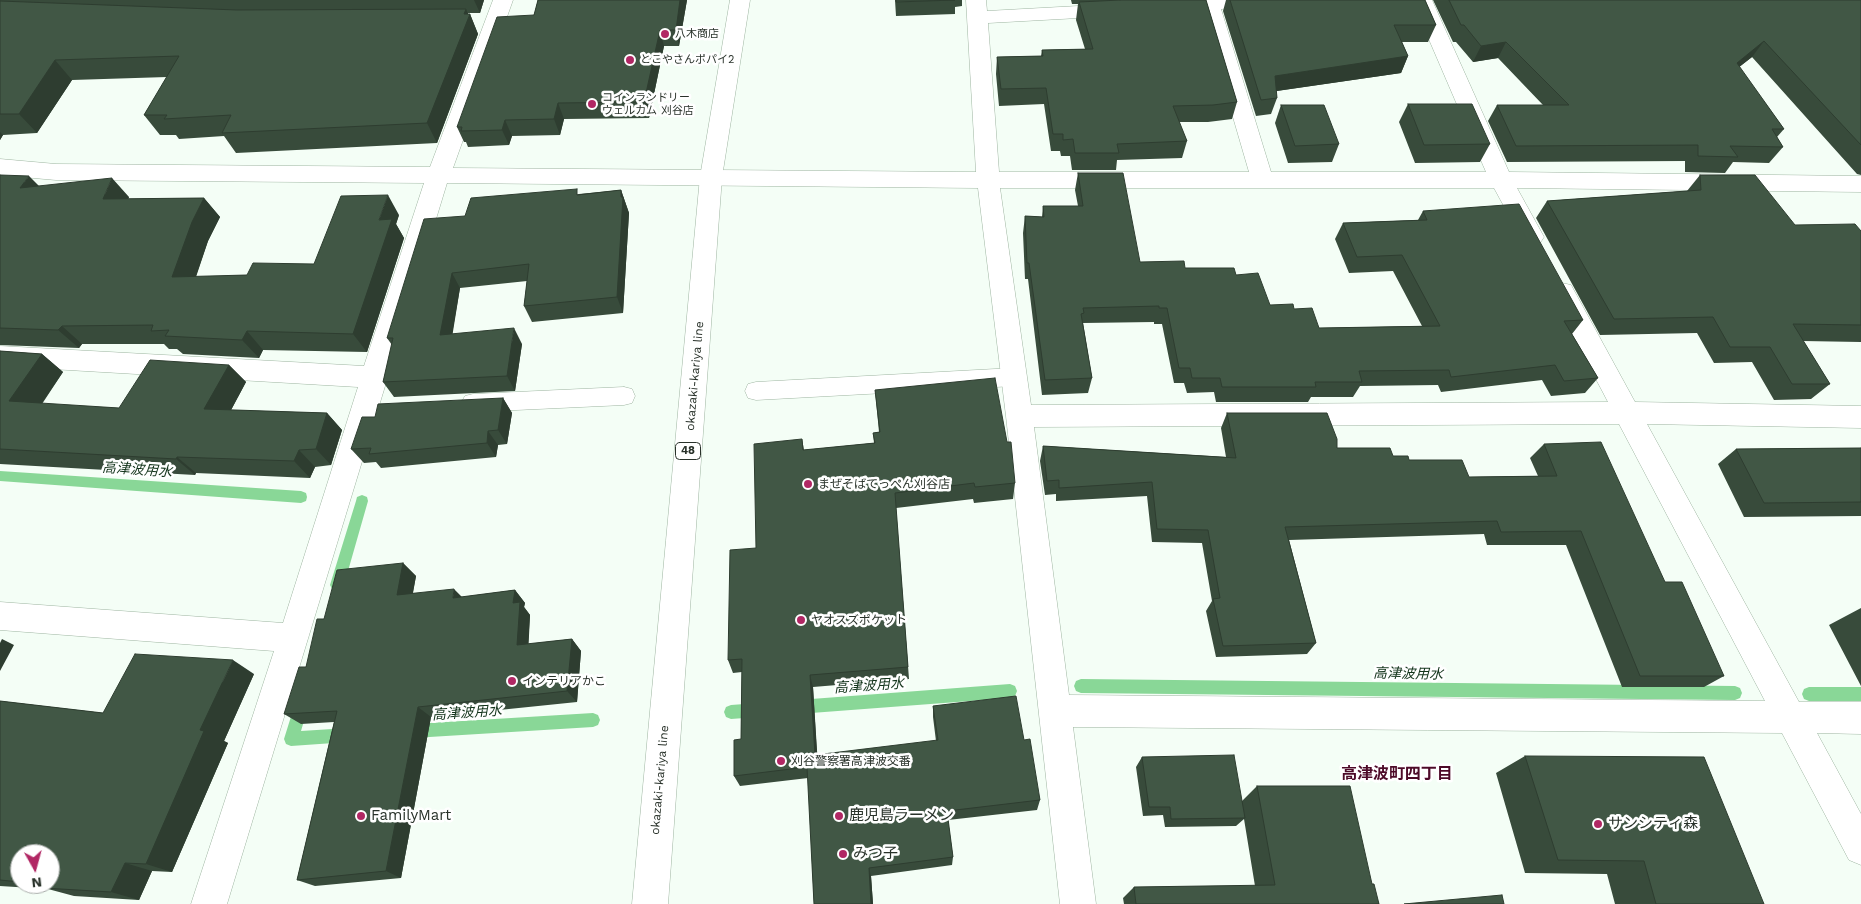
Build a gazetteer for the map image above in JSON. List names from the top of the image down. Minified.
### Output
{"streets":{"street":["okazaki-kariya line","48"]},"districts":["高津波町四丁目"],"water":["高津波用水"],"places":["八木商店","とこやさんポパイ2","コインランドリー ウェルカム 刈谷店","まぜそばてっぺん刈谷店","ヤオスズポケット","インテリアかこ","刈谷警察署高津波交番","FamilyMart","鹿児島ラーメン","サンシティ森","みつ子"],"north":"bottom"}
